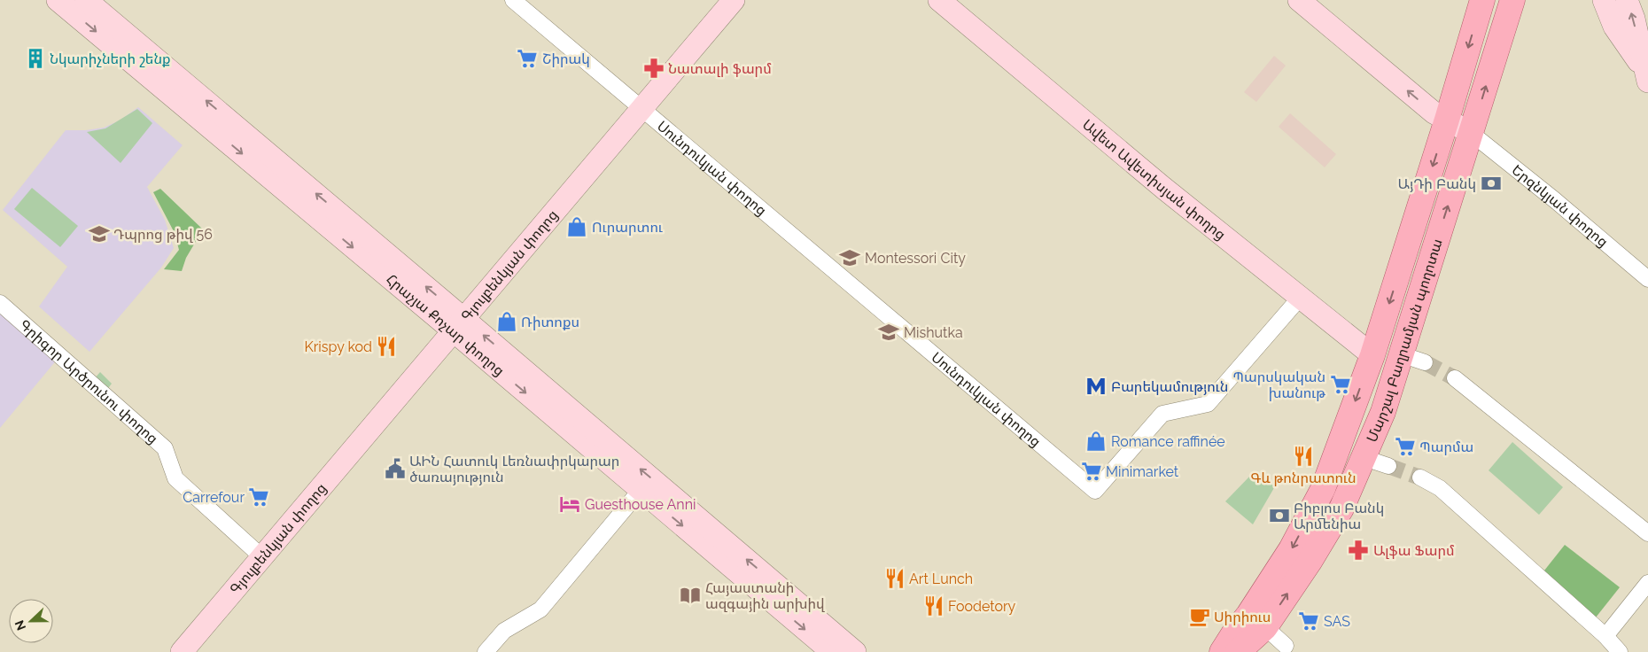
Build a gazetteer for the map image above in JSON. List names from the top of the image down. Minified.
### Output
{"streets":{"main road":["Ավետ Ավետիսյան փողոց","Գյուլբենկյան փողոց","Հրաչյա Քոչար փողոց","Մարշալ Բաղրամյան պողոտա"],"street":["Սունդուկյան փողոց","Երզնկյան փողոց","Գրիգոր Արծրունու փողոց"]},"crossings":[["Սունդուկյան փողոց","Ավետ Ավետիսյան փողոց"],["Սունդուկյան փողոց","Գյուլբենկյան փողոց"],["Ավետ Ավետիսյան փողոց","Մարշալ Բաղրամյան պողոտա"],["Երզնկյան փողոց","Մարշալ Բաղրամյան պողոտա"],["Գյուլբենկյան փողոց","Հրաչյա Քոչար փողոց"],["Գյուլբենկյան փողոց","Գրիգոր Արծրունու փողոց"]],"places":{"building":["Նկարիչների շենք"],"supermarket":["Շիրակ","Պարսկական խանութ","Պարմա","Minimarket","Carrefour","SAS"],"pharmacy":["Նատալի ֆարմ","Ալֆա Ֆարմ"],"bank":["ԱյԴի Բանկ","Բիբլոս Բանկ Արմենիա"],"shop":["Ուրարտու","Ռիտոքս","Romance raffinée"],"school or university":["Դպրոց թիվ 56","Montessori City","Mishutka"],"restaurant":["Krispy kod","Գև թոնրատուն","Art Lunch","Foodetory"],"metro station":["Բարեկամություն"],"public building":["ԱԻՆ Հատուկ Լեռնափրկարար ծառայություն"],"hotel":["Guesthouse Anni"],"library":["Հայաստանի ազգային արխիվ"],"cafe":["Սիրիուս"]},"north":"left"}
